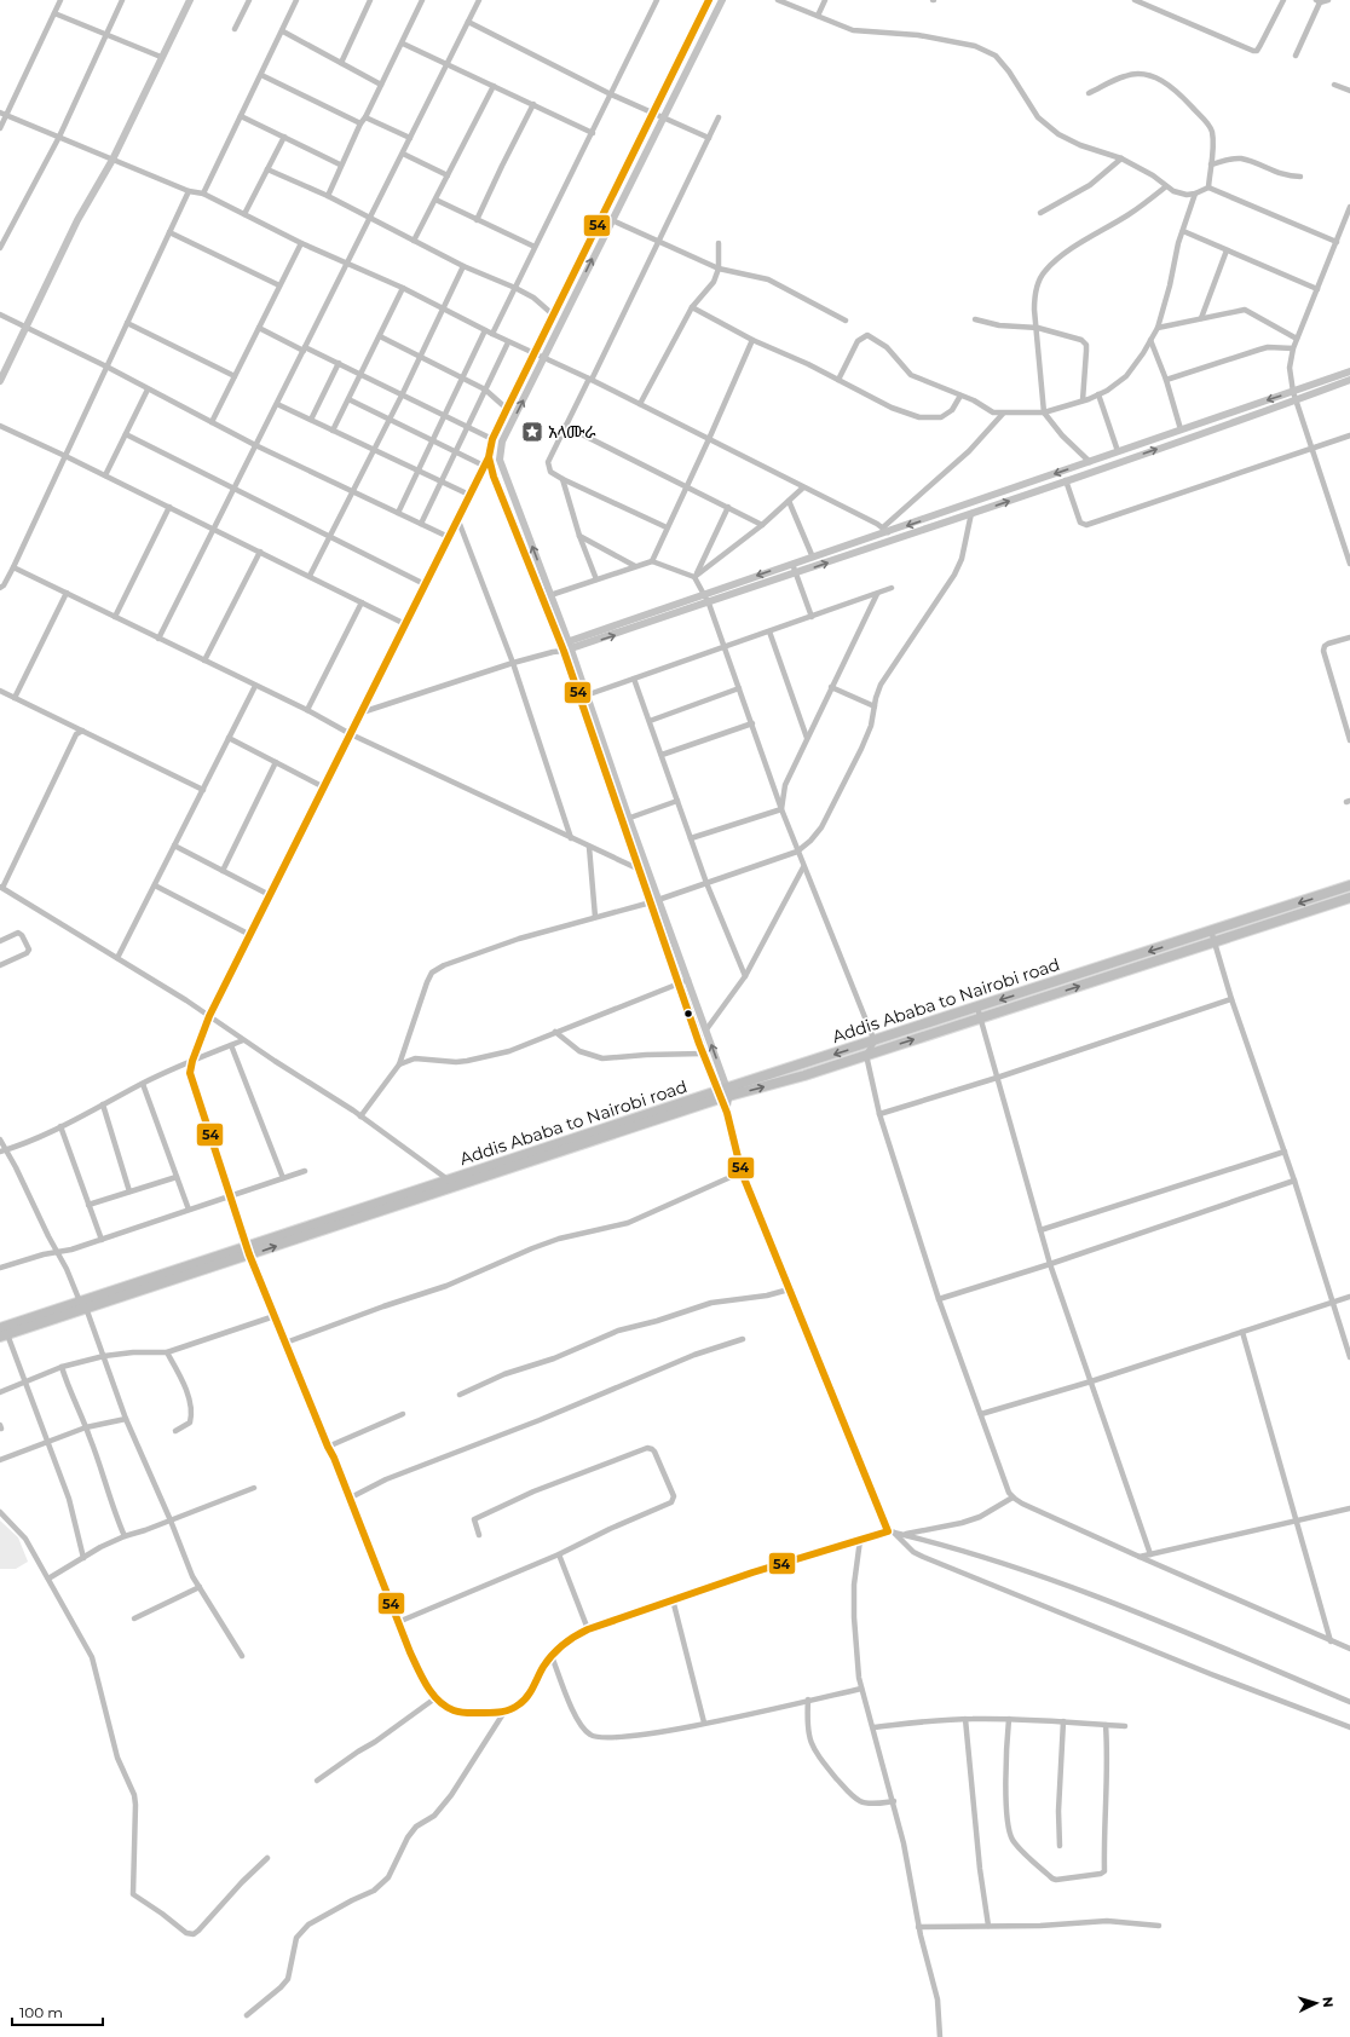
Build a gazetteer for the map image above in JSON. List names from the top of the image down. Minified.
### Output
{"streets":{"highway":["Addis Ababa to Nairobi road"]},"places":{"place":["አላሙራ"]},"lines":["transit line 54"],"scale_bar":"100 m","north":"right"}
